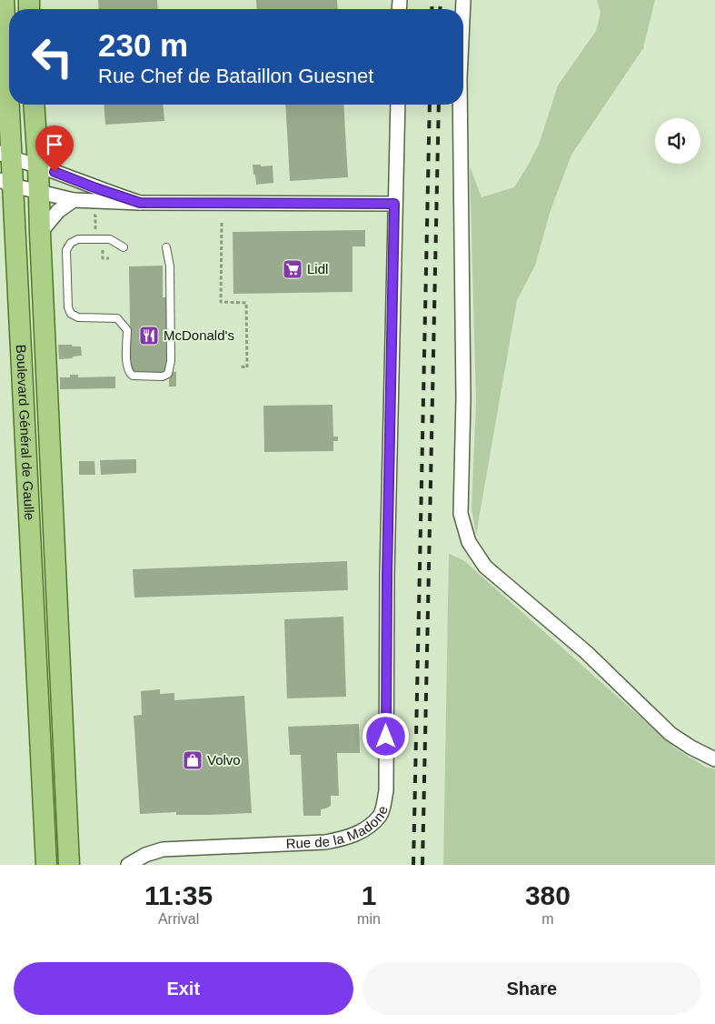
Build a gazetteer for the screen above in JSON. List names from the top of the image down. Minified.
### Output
{"streets":{"main road":["Boulevard Général de Gaulle"],"street":["Rue de la Madone"]},"places":{"supermarket":["Lidl"],"restaurant":["McDonald's"],"shop":["Volvo"]},"page":{"turn":["230 m","Rue Chef de Bataillon Guesnet"],"eta":["11:35","Arrival","1","min","380","m"],"buttons":["Exit","Share"]}}
